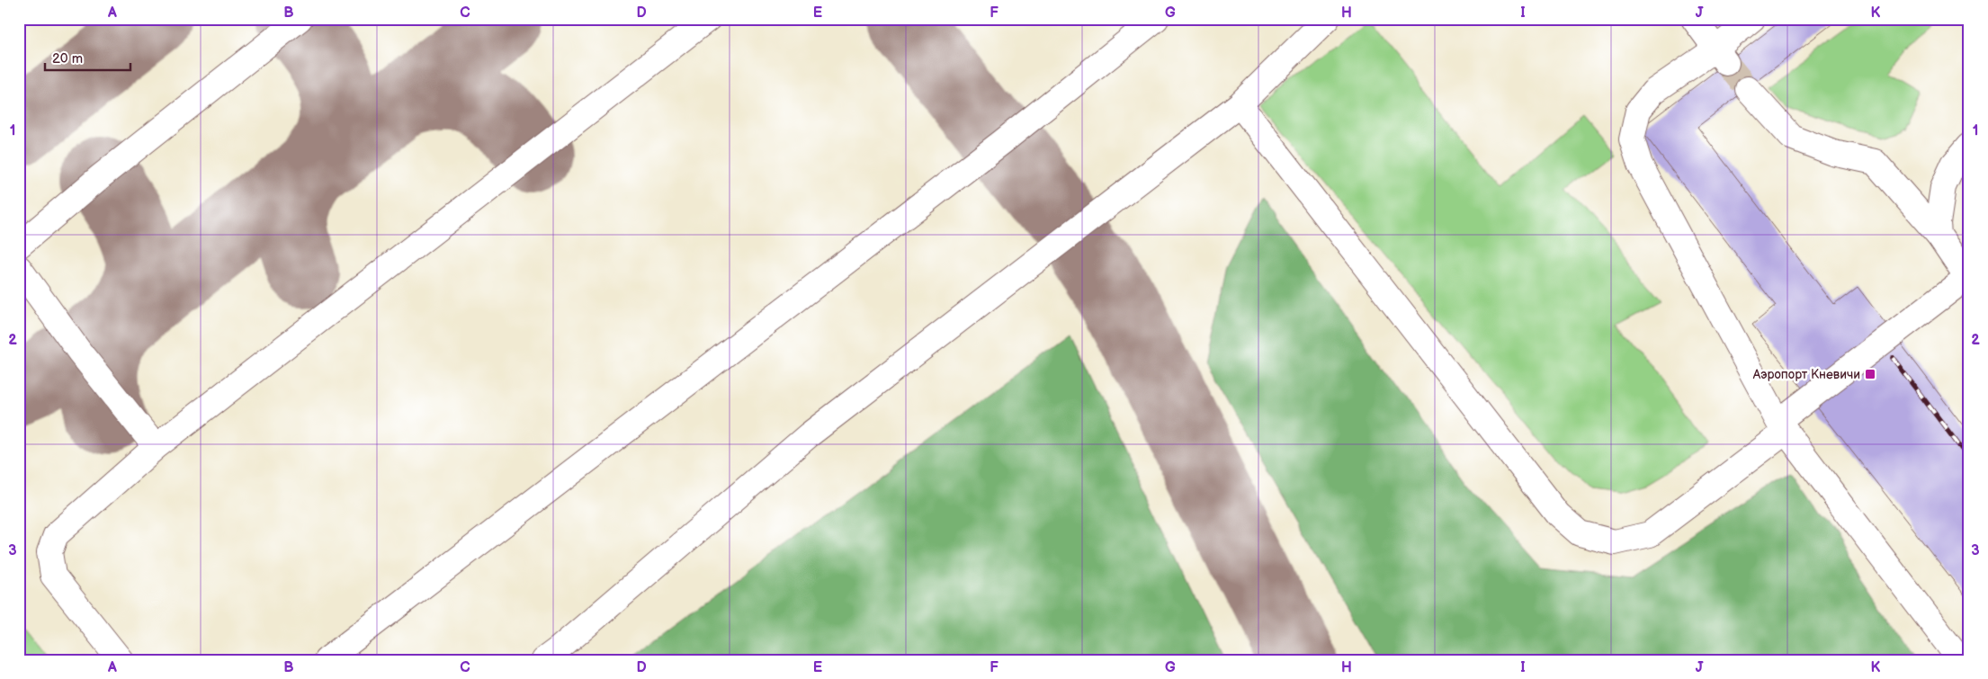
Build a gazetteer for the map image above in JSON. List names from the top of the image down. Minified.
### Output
{"places":{"transit":["Аэропорт Кневичи"]},"scale_bar":"20 m","grid":{"columns":["A","B","C","D","E","F","G","H","I","J","K"],"rows":["1","2","3"]}}
